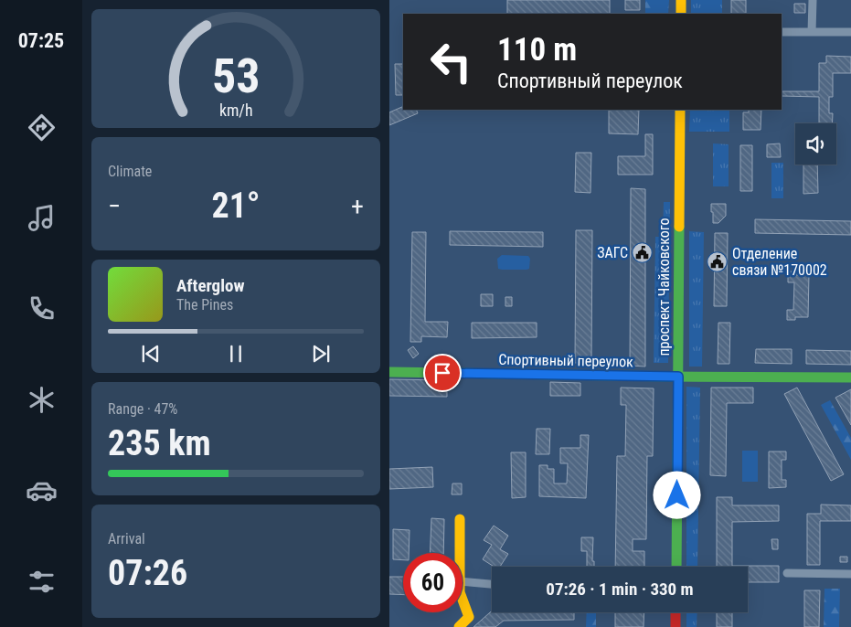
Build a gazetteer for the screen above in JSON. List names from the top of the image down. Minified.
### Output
{"streets":{"street":["проспект Чайковского","Спортивный переулок"]},"crossings":[["проспект Чайковского","Спортивный переулок"]],"places":{"public building":["ЗАГС","Отделение связи №170002"]},"page":{"tabs":"07:25","turn":["110 m","Спортивный переулок"],"tile":["Climate",["Range · 47%","235 km"],["Arrival","07:26"]],"heat":["−","21°","+"],"song":["Afterglow","The Pines"],"limit":"60","trip":"07:26 · 1 min · 330 m","gauge":["53","km/h"]}}
